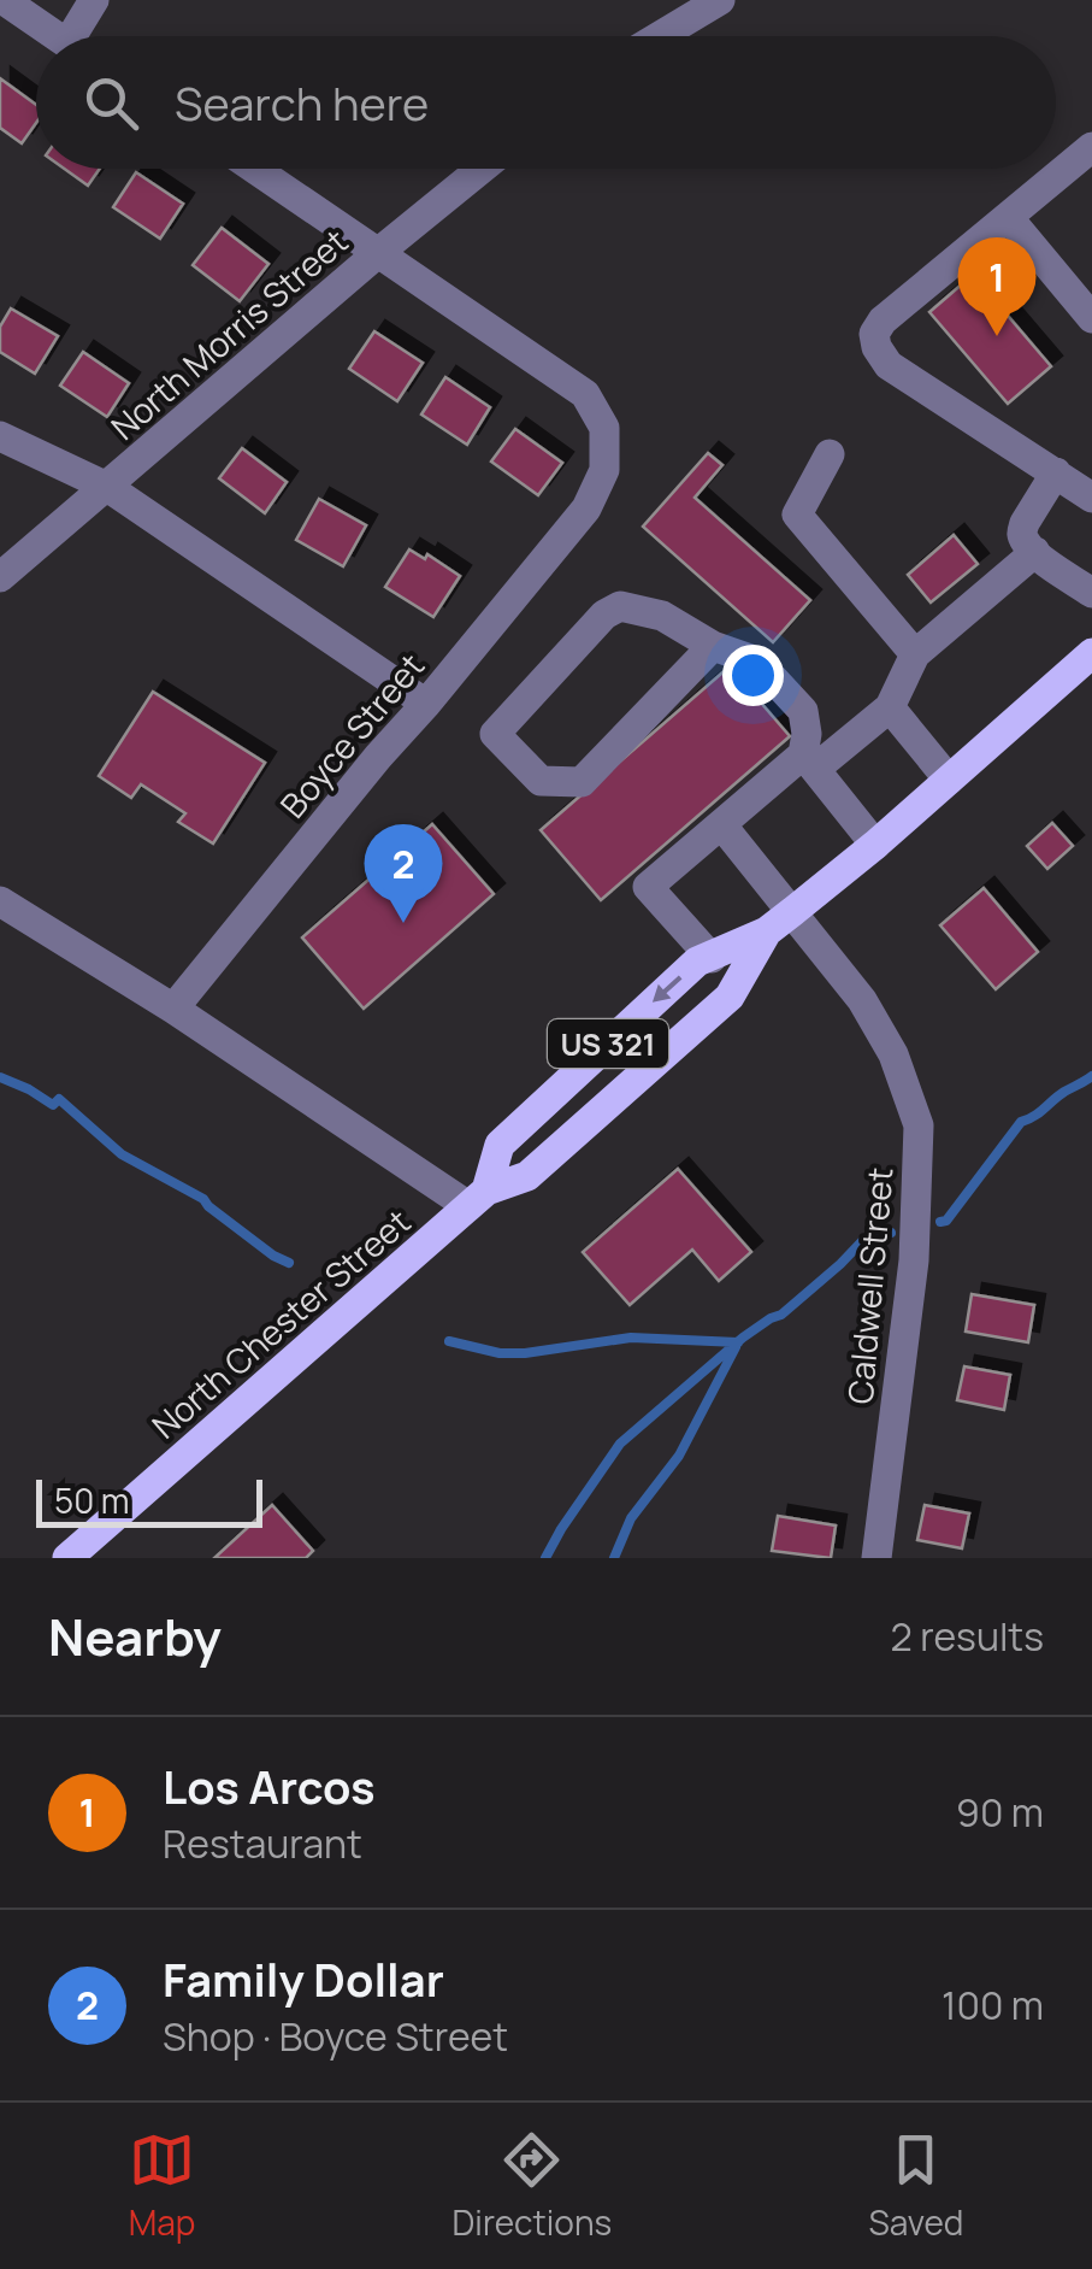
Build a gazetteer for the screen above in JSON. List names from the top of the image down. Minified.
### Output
{"streets":{"main road":["US 321","North Chester Street"],"street":["North Morris Street","Boyce Street","Caldwell Street"]},"crossings":[["North Morris Street","Boyce Street"],["Caldwell Street","North Chester Street"]],"scale_bar":"50 m","page":{"search":"Search here","pins":["1","2"],"scale":"50 m","heading":["Nearby","2 results"],"list":[{"mark":"1","name":"Los Arcos","note":"Restaurant","value":"90 m"},{"mark":"2","name":"Family Dollar","note":"Shop · Boyce Street","value":"100 m"}],"nav":["Map","Directions","Saved"]}}
